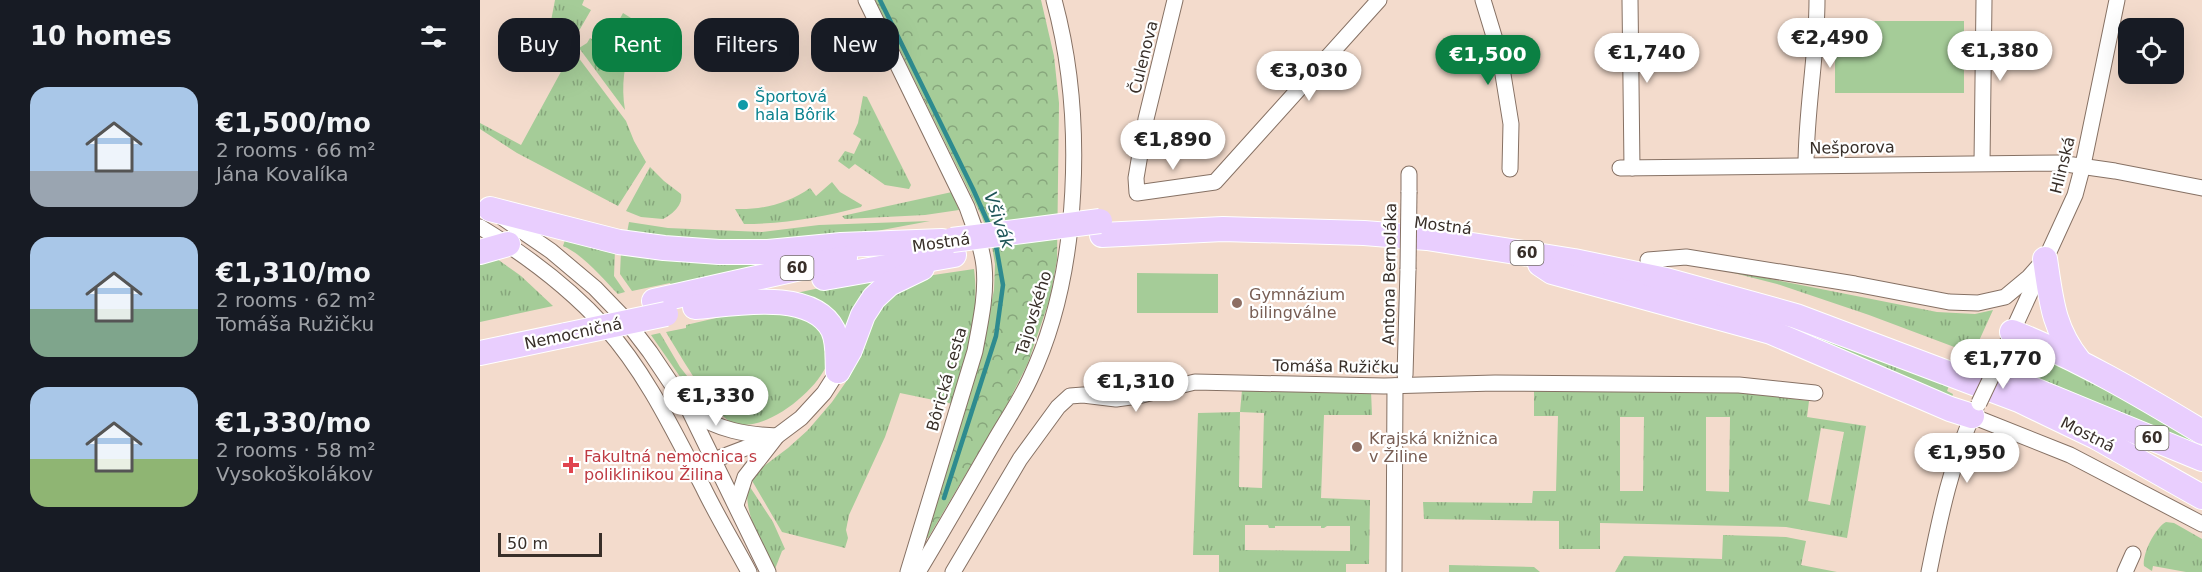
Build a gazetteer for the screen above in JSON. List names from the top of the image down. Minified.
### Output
{"streets":{"main road":["Mostná","60","Nemocničná"],"street":["Čulenova","Nešporova","Hlinská","Antona Bernoláka","Tajovského","Tomáša Ružičku","Bôrická cesta"]},"crossings":[["Nešporova","Hlinská"],["Mostná","Nemocničná"],["Antona Bernoláka","Tomáša Ružičku"]],"water":["Všivák"],"places":{"other":["Športová hala Bôrik","Gymnázium bilingválne","Krajská knižnica v Žiline"],"health":["Fakultná nemocnica s poliklinikou Žilina"]},"scale_bar":"50 m","page":{"heading":"10 homes","price":["€2,490","€1,380","€1,740","€1,500","€3,030","€1,890","€1,770","€1,310","€1,330","€1,950"],"chip":["Buy","Rent","Filters","New"],"list":[{"name":"€1,500/mo","note":"2 rooms · 66 m² · Jána Kovalíka"},{"name":"€1,310/mo","note":"2 rooms · 62 m² · Tomáša Ružičku"},{"name":"€1,330/mo","note":"2 rooms · 58 m² · Vysokoškolákov"}],"scale":"50 m"}}
